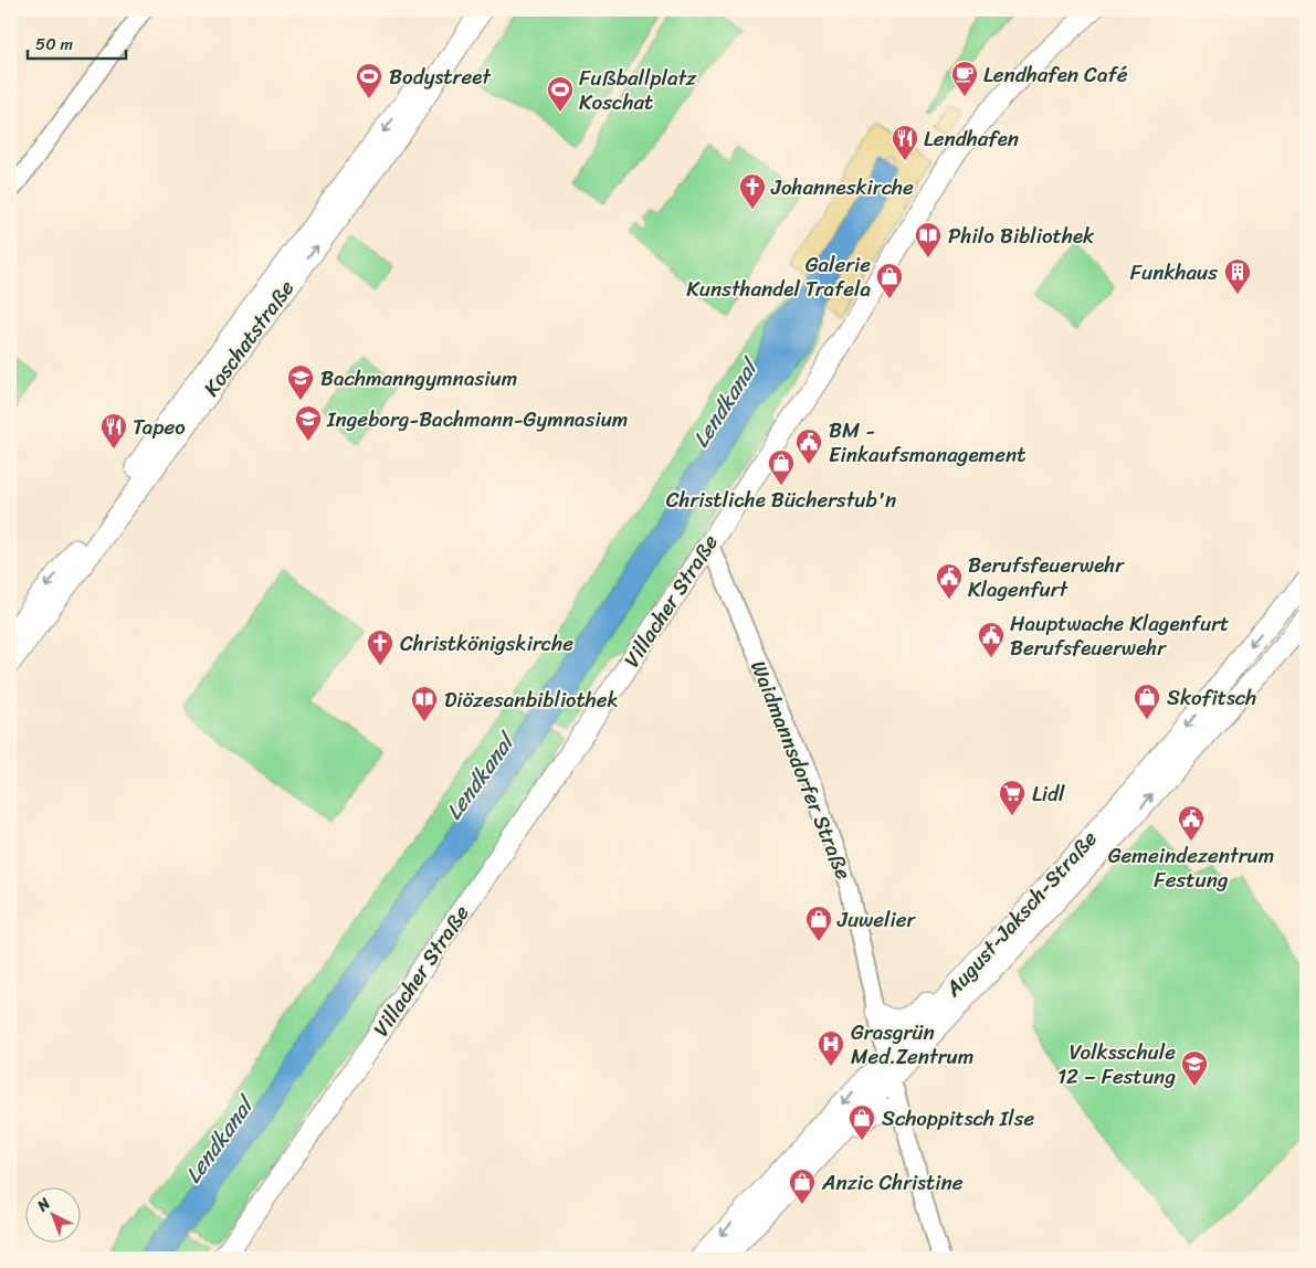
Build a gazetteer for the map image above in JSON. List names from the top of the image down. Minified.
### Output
{"streets":{"main road":["Koschatstraße","Villacher Straße","August-Jaksch-Straße"],"street":["Waidmannsdorfer Straße"]},"crossings":[["Villacher Straße","Waidmannsdorfer Straße"],["Waidmannsdorfer Straße","August-Jaksch-Straße"]],"water":["Lendkanal"],"places":{"cafe":["Lendhafen Café"],"sports":["Bodystreet","Fußballplatz Koschat"],"restaurant":["Lendhafen","Tapeo"],"church":["Johanneskirche","Christkönigskirche"],"library":["Philo Bibliothek","Diözesanbibliothek"],"building":["Funkhaus"],"shop":["Galerie Kunsthandel Trafela","Christliche Bücherstub'n","Skofitsch","Juwelier","Schoppitsch Ilse","Anzic Christine"],"school or university":["Bachmanngymnasium","Ingeborg-Bachmann-Gymnasium","Volksschule 12 – Festung"],"public building":["BM - Einkaufsmanagement","Berufsfeuerwehr Klagenfurt","Hauptwache Klagenfurt Berufsfeuerwehr","Gemeindezentrum Festung"],"supermarket":["Lidl"],"hospital":["Grasgrün Med.Zentrum"]},"scale_bar":"50 m","north":"top left"}
